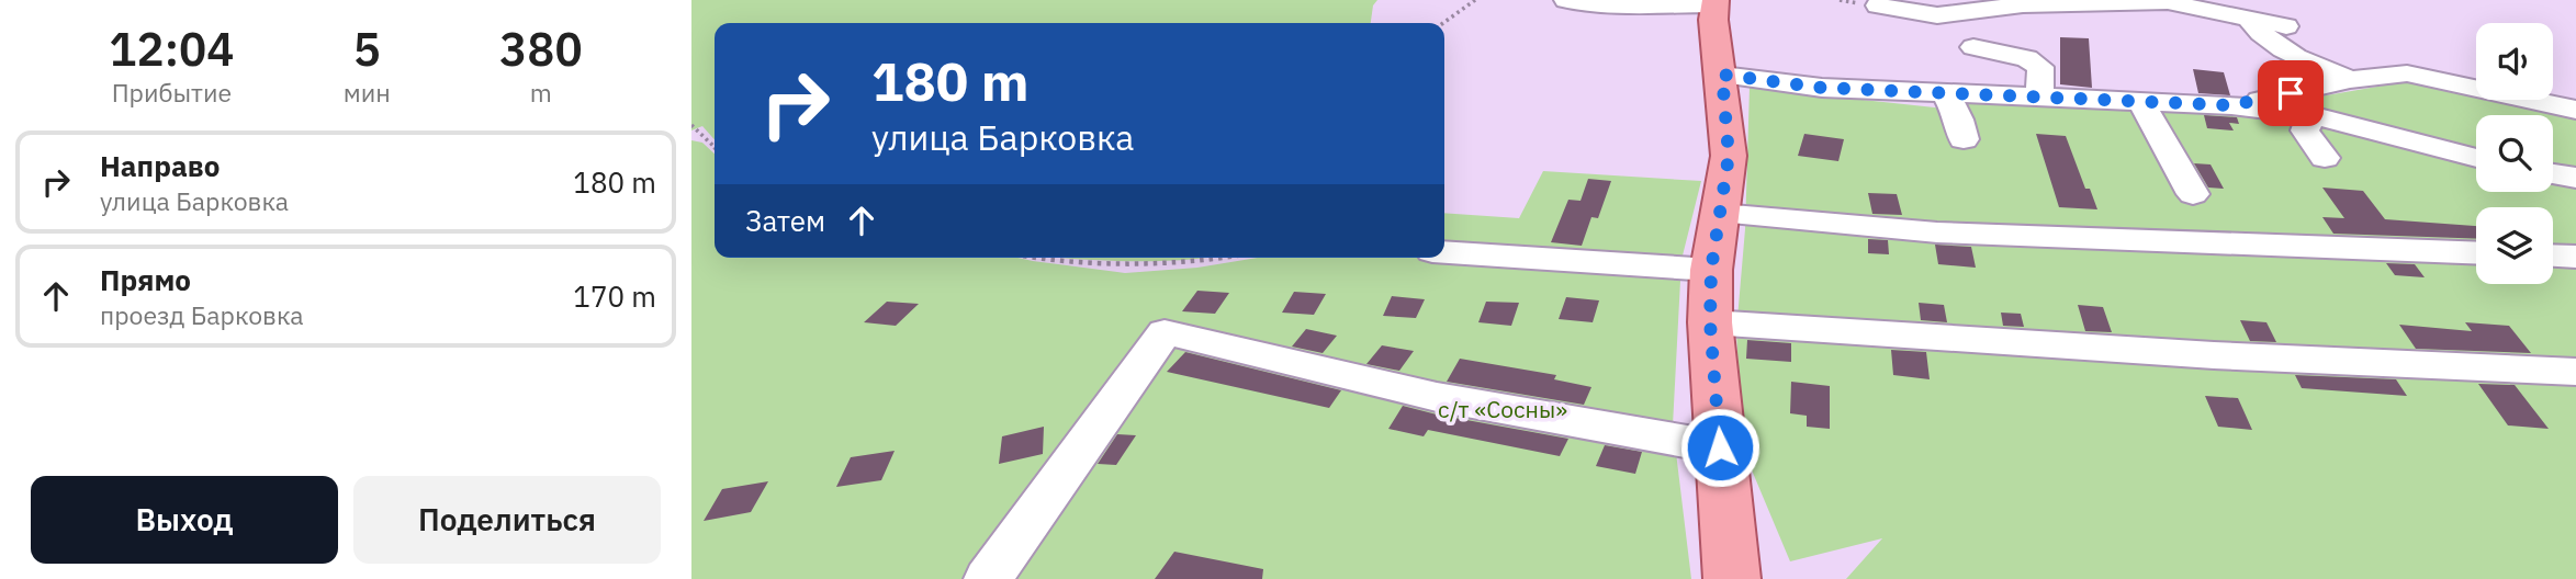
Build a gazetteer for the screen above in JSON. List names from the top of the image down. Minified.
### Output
{"parks":["с/т «Сосны»"],"page":{"eta":["12:04","Прибытие","5","мин","380","m"],"turn":["180 m","улица Барковка"],"list":[{"name":"Направо","note":"улица Барковка","value":"180 m"},{"name":"Прямо","note":"проезд Барковка","value":"170 m"}],"then":"Затем","buttons":["Выход","Поделиться"]}}
